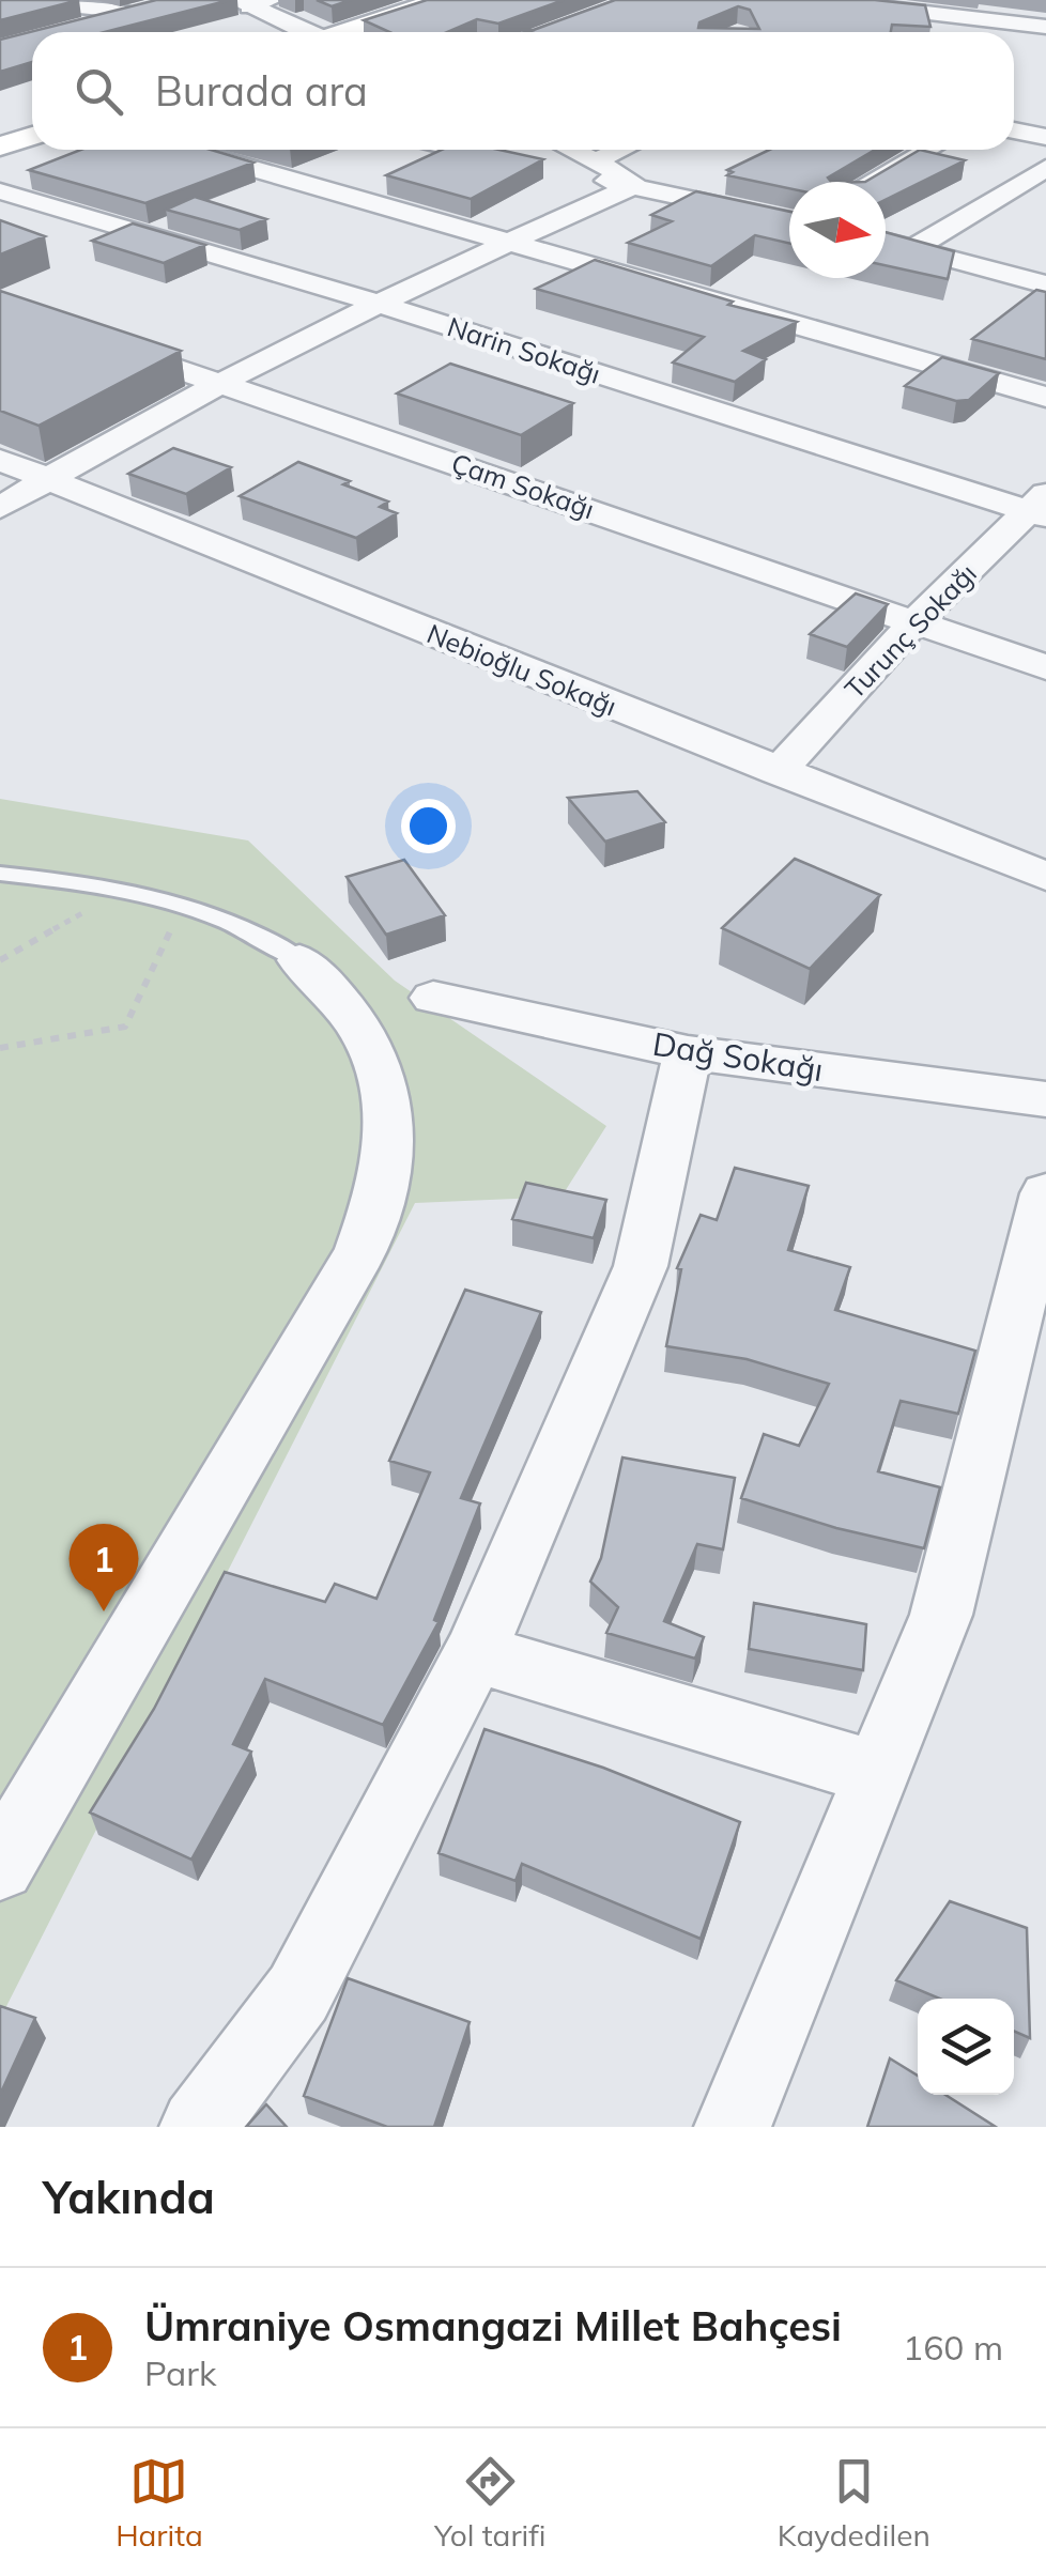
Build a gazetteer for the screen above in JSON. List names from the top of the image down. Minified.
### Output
{"streets":{"street":["Narin Sokağı","Çam Sokağı","Turunç Sokağı","Nebioğlu Sokağı","Dağ Sokağı"]},"crossings":[["Narin Sokağı","Turunç Sokağı"],["Çam Sokağı","Turunç Sokağı"],["Turunç Sokağı","Nebioğlu Sokağı"]],"north":"right","page":{"search":"Burada ara","pins":"1","heading":"Yakında","list":[{"mark":"1","name":"Ümraniye Osmangazi Millet Bahçesi","note":"Park","value":"160 m"}],"nav":["Harita","Yol tarifi","Kaydedilen"]}}
